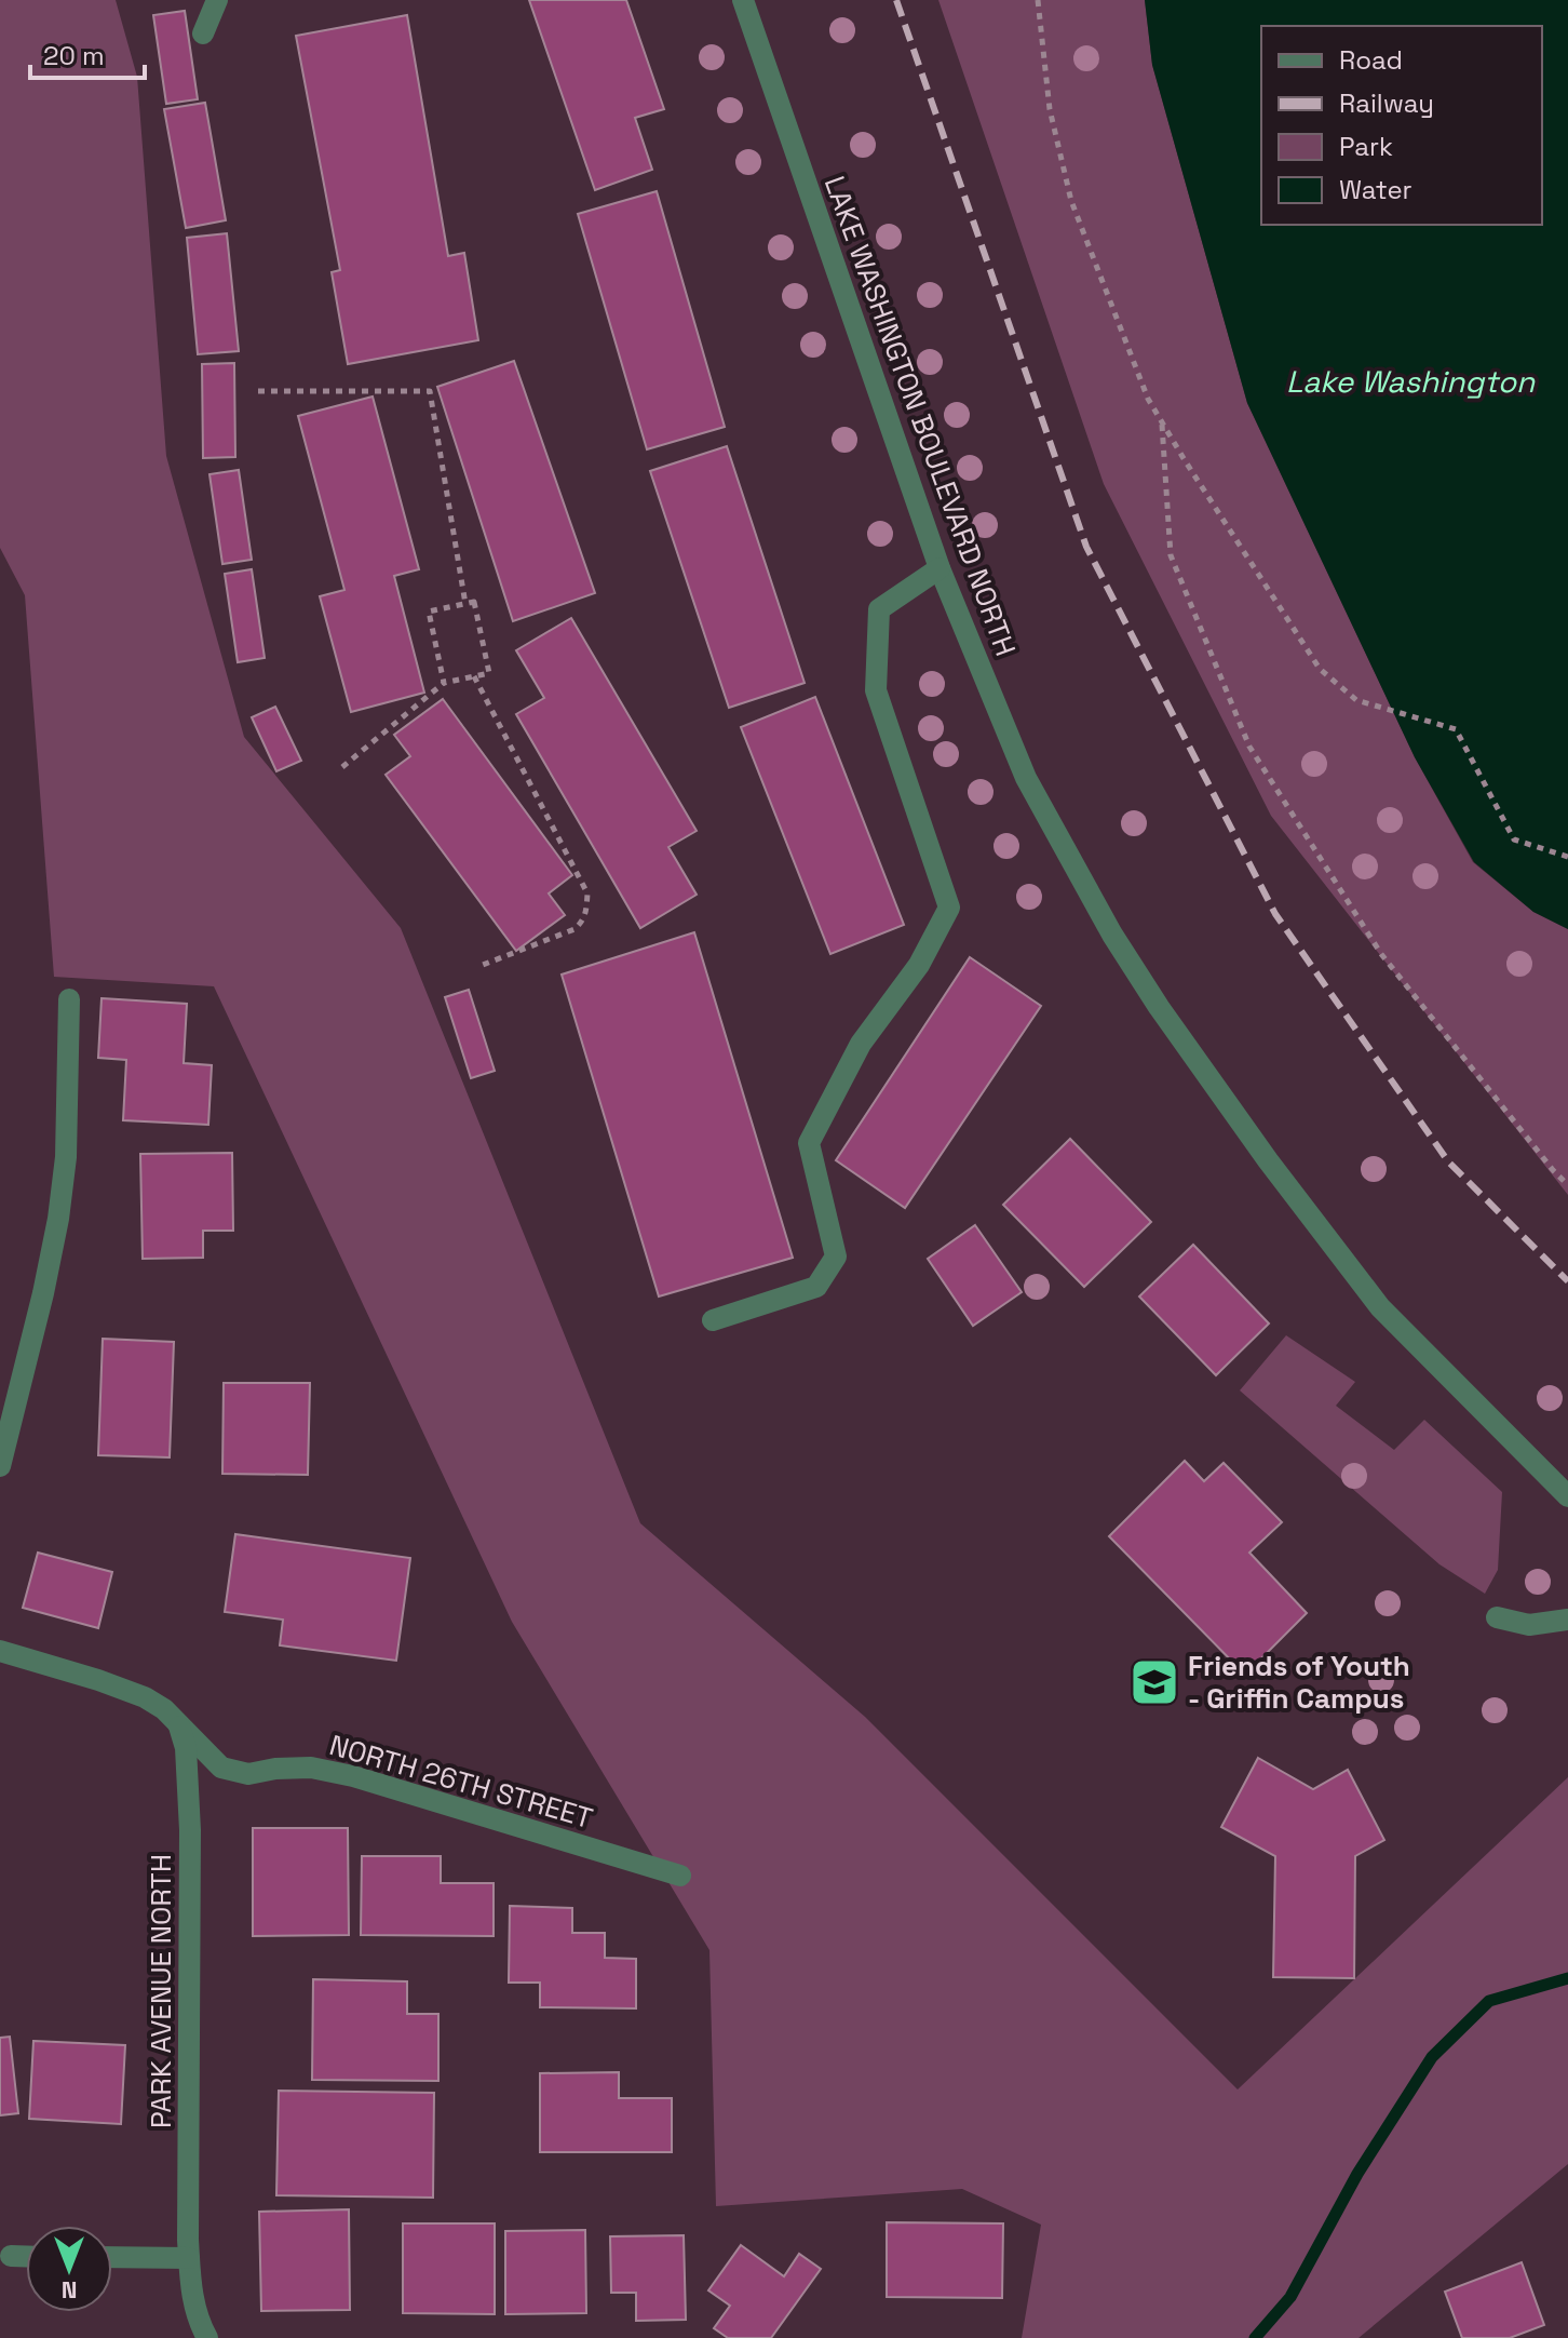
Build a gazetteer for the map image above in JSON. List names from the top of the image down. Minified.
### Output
{"streets":{"street":["LAKE WASHINGTON BOULEVARD NORTH","NORTH 26TH STREET","PARK AVENUE NORTH"]},"crossings":[["NORTH 26TH STREET","PARK AVENUE NORTH"]],"water":["Lake Washington"],"places":{"school or university":["Friends of Youth - Griffin Campus"]},"legend":["Road","Railway","Park","Water"],"scale_bar":"20 m","north":"bottom"}
